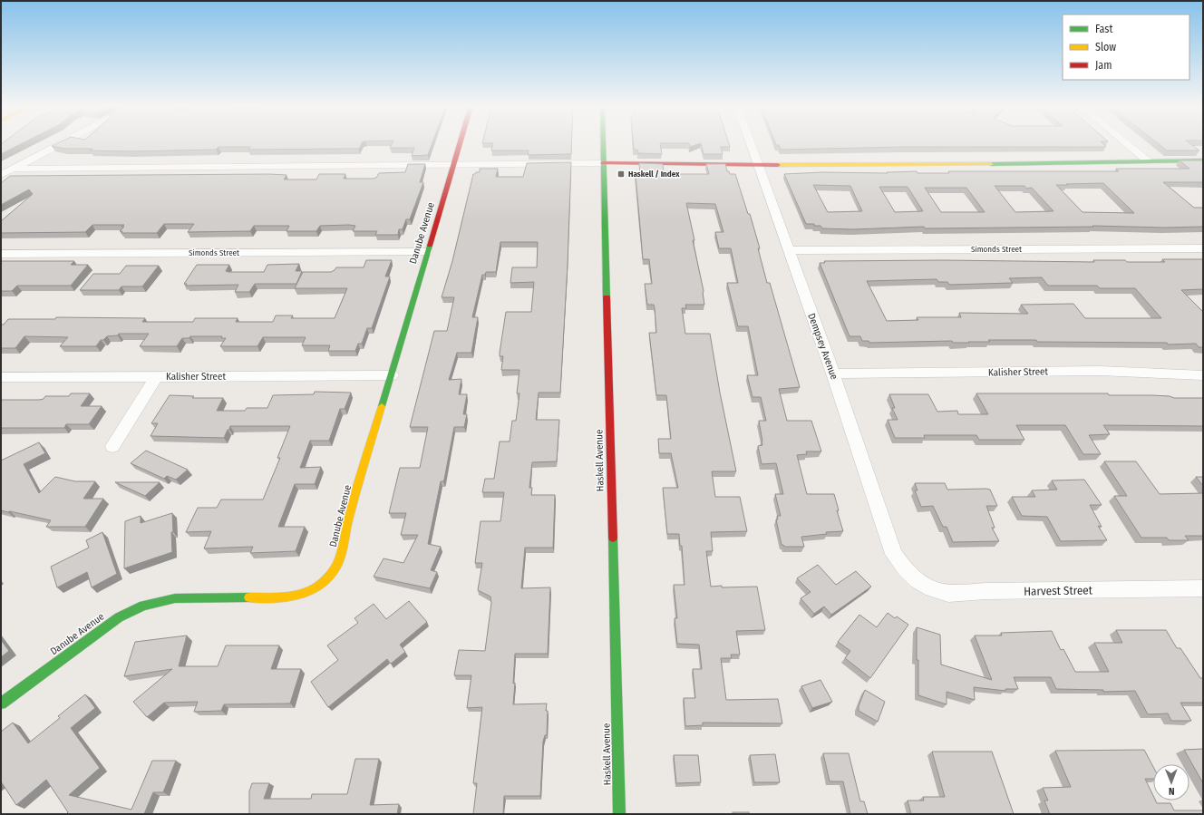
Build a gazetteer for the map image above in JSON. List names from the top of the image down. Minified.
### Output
{"streets":{"main road":["Danube Avenue","Haskell Avenue"],"street":["Simonds Street","Dempsey Avenue","Kalisher Street","Harvest Street"]},"crossings":[["Danube Avenue","Simonds Street"],["Danube Avenue","Kalisher Street"],["Simonds Street","Dempsey Avenue"],["Dempsey Avenue","Kalisher Street"],["Dempsey Avenue","Harvest Street"]],"places":{"transit":["Haskell / Index"]},"legend":["Fast","Slow","Jam"],"north":"bottom"}
